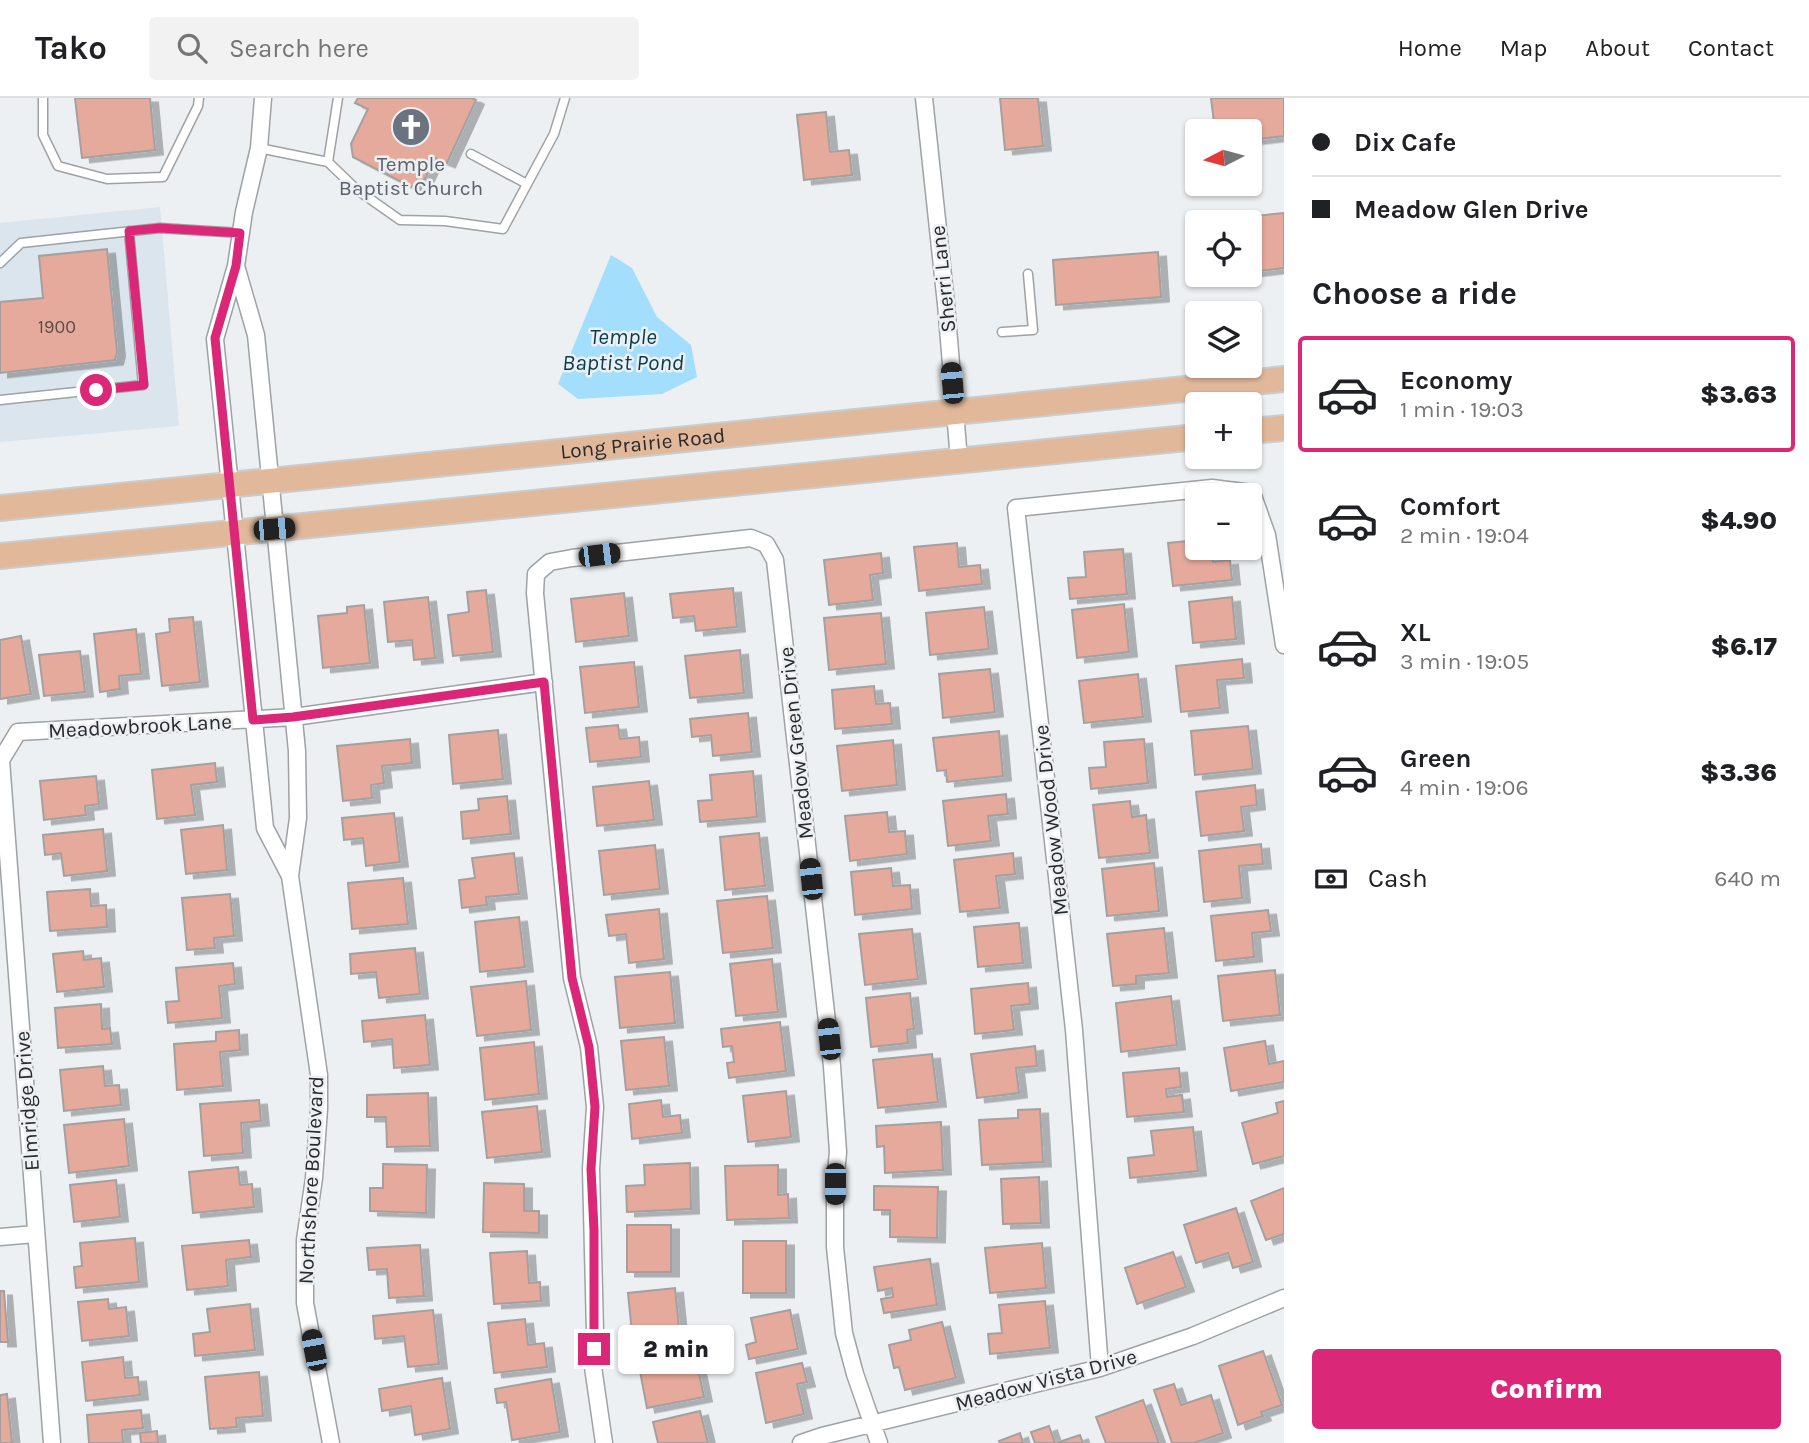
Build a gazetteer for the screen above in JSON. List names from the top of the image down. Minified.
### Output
{"streets":{"main road":["Long Prairie Road"],"street":["Sherri Lane","Meadowbrook Lane","Meadow Green Drive","Meadow Wood Drive","Elmridge Drive","Northshore Boulevard","Meadow Vista Drive"]},"crossings":[["Sherri Lane","Long Prairie Road"],["Long Prairie Road","Northshore Boulevard"],["Meadowbrook Lane","Meadow Green Drive"],["Meadowbrook Lane","Elmridge Drive"],["Meadowbrook Lane","Northshore Boulevard"],["Meadow Green Drive","Meadow Vista Drive"],["Meadow Wood Drive","Meadow Vista Drive"]],"water":["Temple Baptist Pond"],"places":{"church":["Temple Baptist Church"]},"house_numbers":["1900"],"north":"left","page":{"header":"Tako","search":"Search here","nav":["Home","Map","About","Contact"],"banner":["Dix Cafe","Meadow Glen Drive"],"map_buttons":["+","−"],"heading":"Choose a ride","list":[{"name":"Economy","note":"1 min · 19:03","value":"$3.63"},{"name":"Comfort","note":"2 min · 19:04","value":"$4.90"},{"name":"XL","note":"3 min · 19:05","value":"$6.17"},{"name":"Green","note":"4 min · 19:06","value":"$3.36"}],"pay":["Cash","640 m"],"bubble":"2 min","buttons":"Confirm"}}
